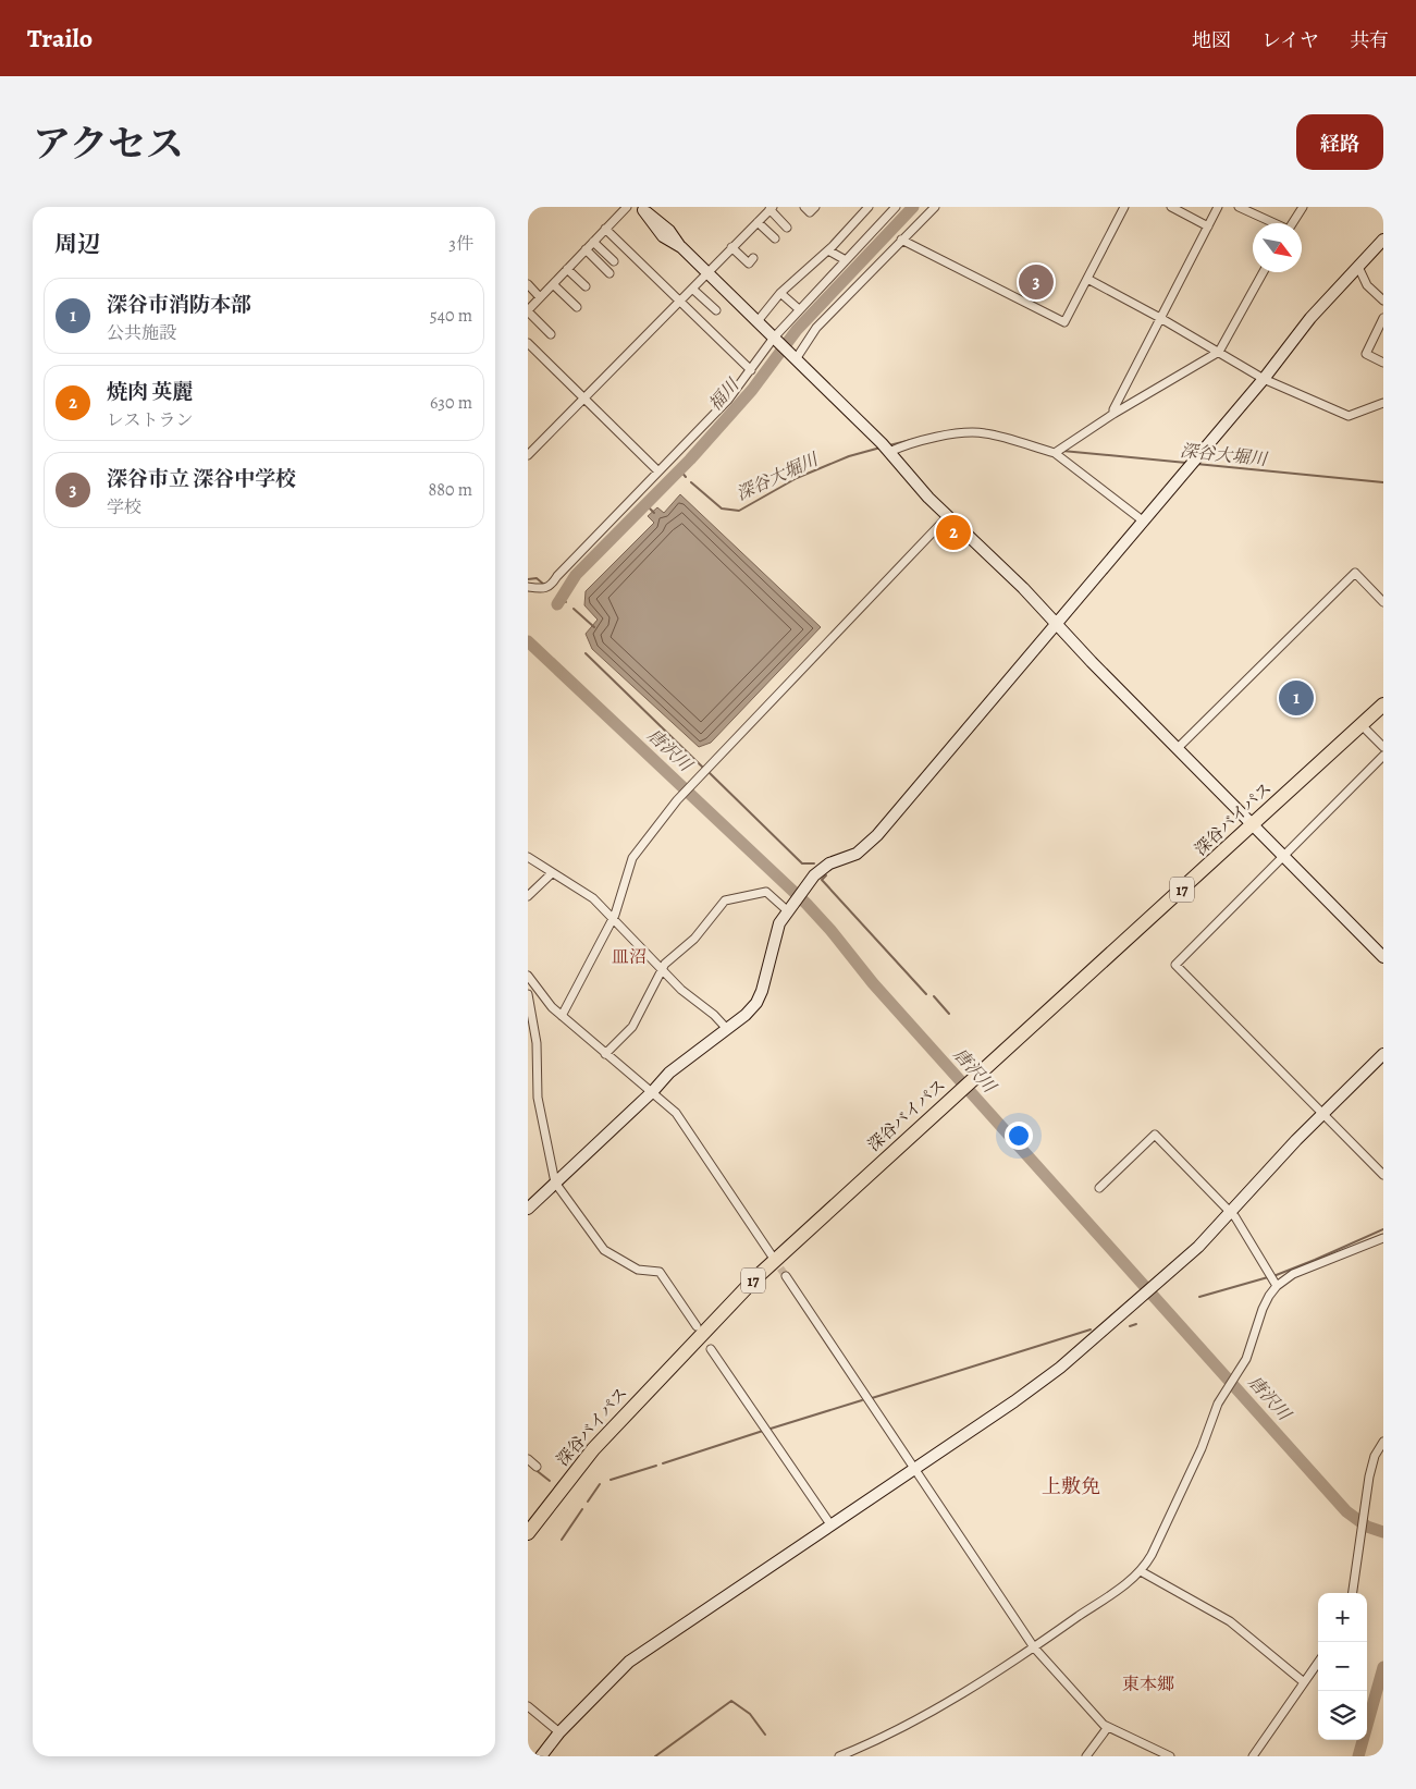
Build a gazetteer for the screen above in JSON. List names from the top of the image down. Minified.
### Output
{"streets":{"highway":["深谷バイパス","17"]},"districts":["皿沼","上敷免","東本郷"],"water":["福川","深谷大堀川","唐沢川"],"north":"bottom right","page":{"header":"Trailo","nav":["地図","レイヤ","共有"],"title":"アクセス","buttons":"経路","heading":["周辺","3件"],"pins":["3","2","1"],"list":[{"mark":"1","name":"深谷市消防本部","note":"公共施設","value":"540 m"},{"mark":"2","name":"焼肉 英麗","note":"レストラン","value":"630 m"},{"mark":"3","name":"深谷市立 深谷中学校","note":"学校","value":"880 m"}],"map_buttons":["+","−"]}}
